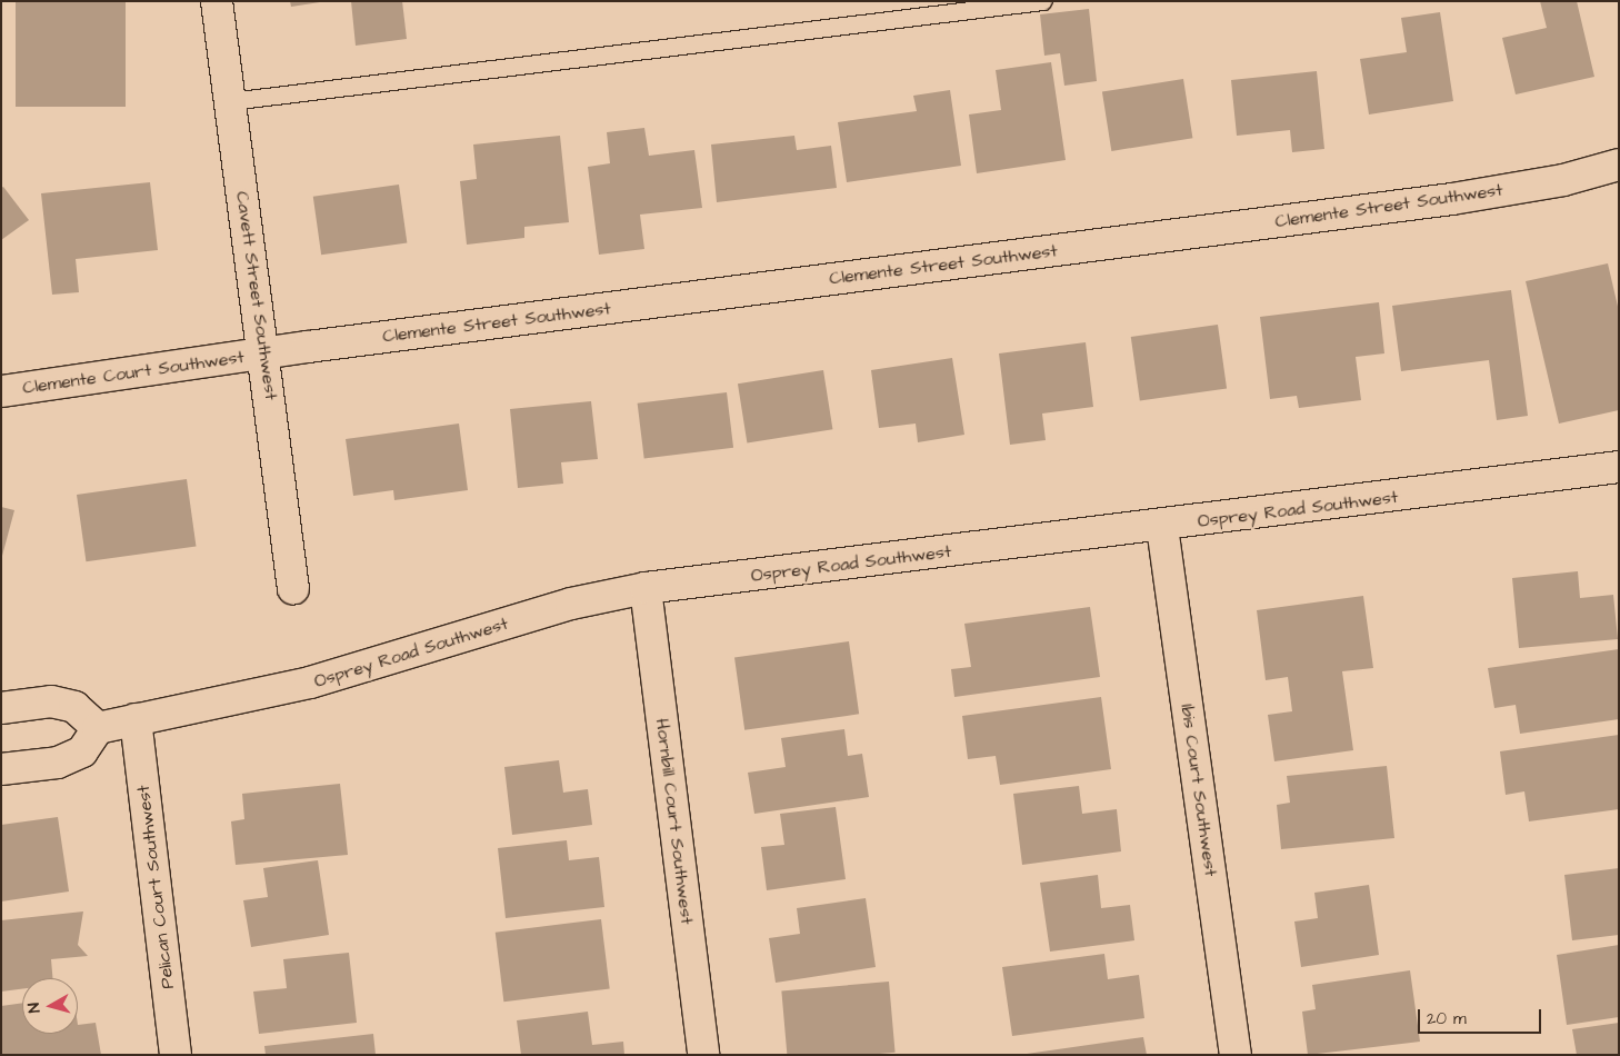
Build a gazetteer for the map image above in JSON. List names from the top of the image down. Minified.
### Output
{"streets":{"street":["Clemente Street Southwest","Cavett Street Southwest","Clemente Court Southwest","Osprey Road Southwest","Ibis Court Southwest","Hornbill Court Southwest","Pelican Court Southwest"]},"crossings":[["Clemente Street Southwest","Cavett Street Southwest"],["Clemente Street Southwest","Clemente Court Southwest"],["Cavett Street Southwest","Clemente Court Southwest"],["Osprey Road Southwest","Ibis Court Southwest"],["Osprey Road Southwest","Hornbill Court Southwest"],["Osprey Road Southwest","Pelican Court Southwest"]],"scale_bar":"20 m","north":"left"}
